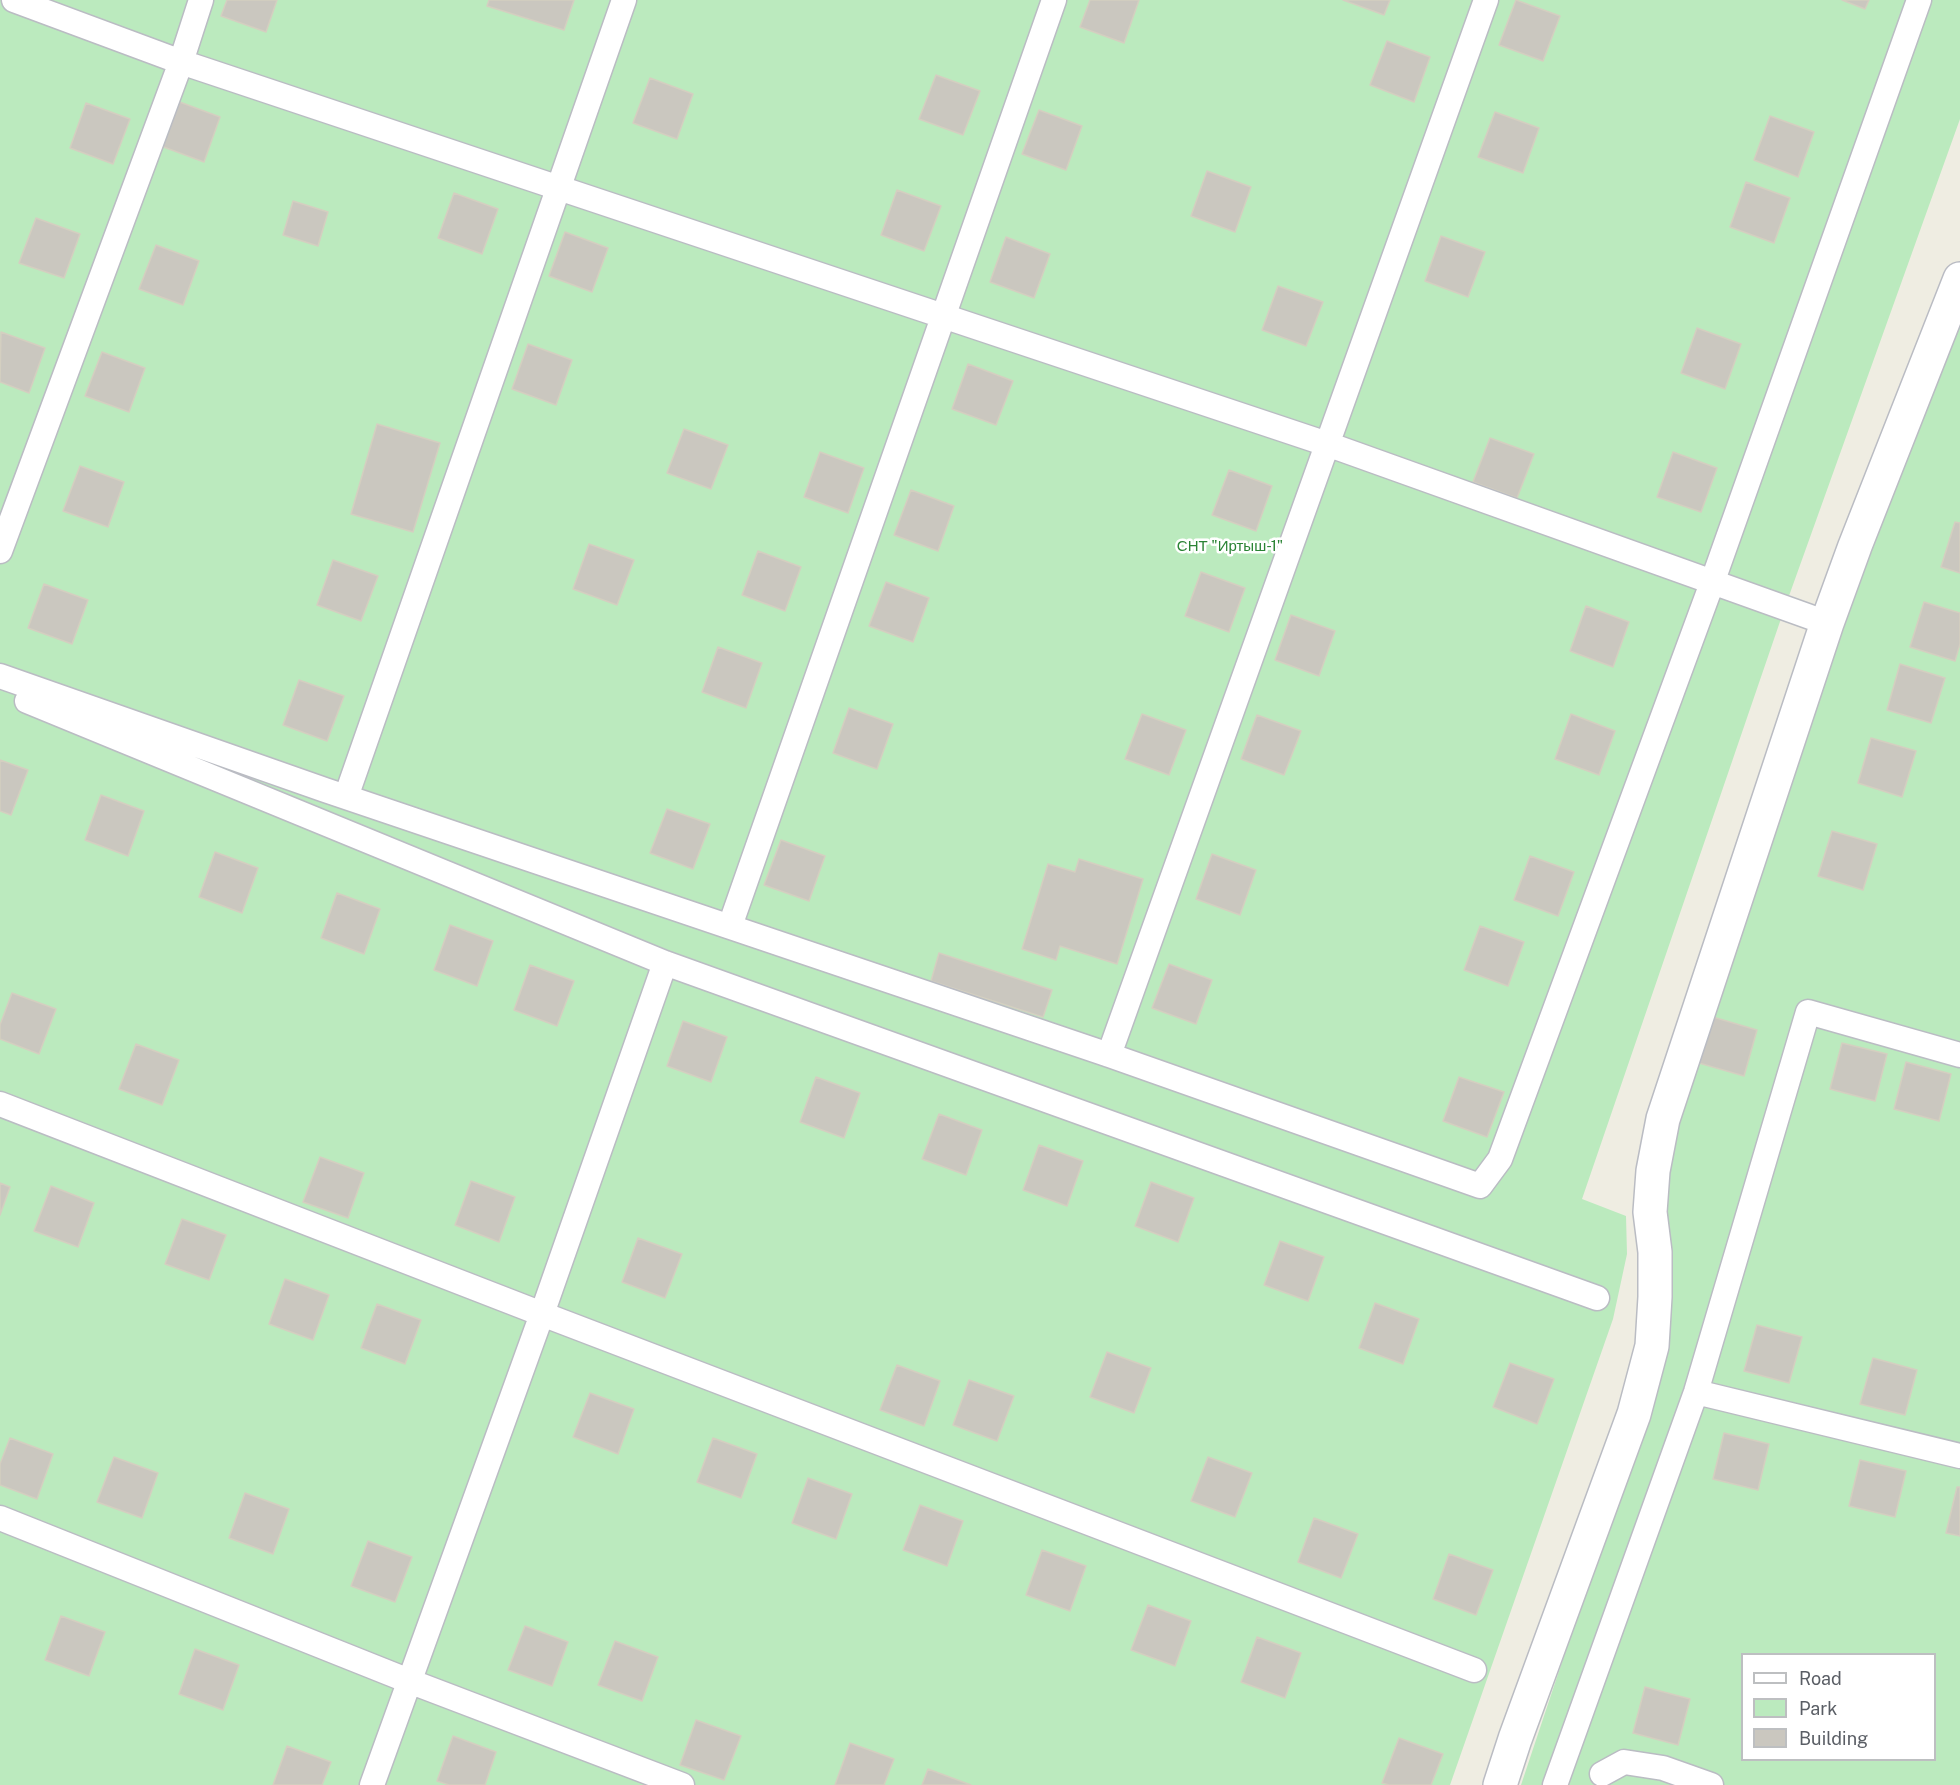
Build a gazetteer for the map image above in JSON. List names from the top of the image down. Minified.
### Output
{"parks":["СНТ \"Иртыш-1\""],"legend":["Road","Park","Building"]}
